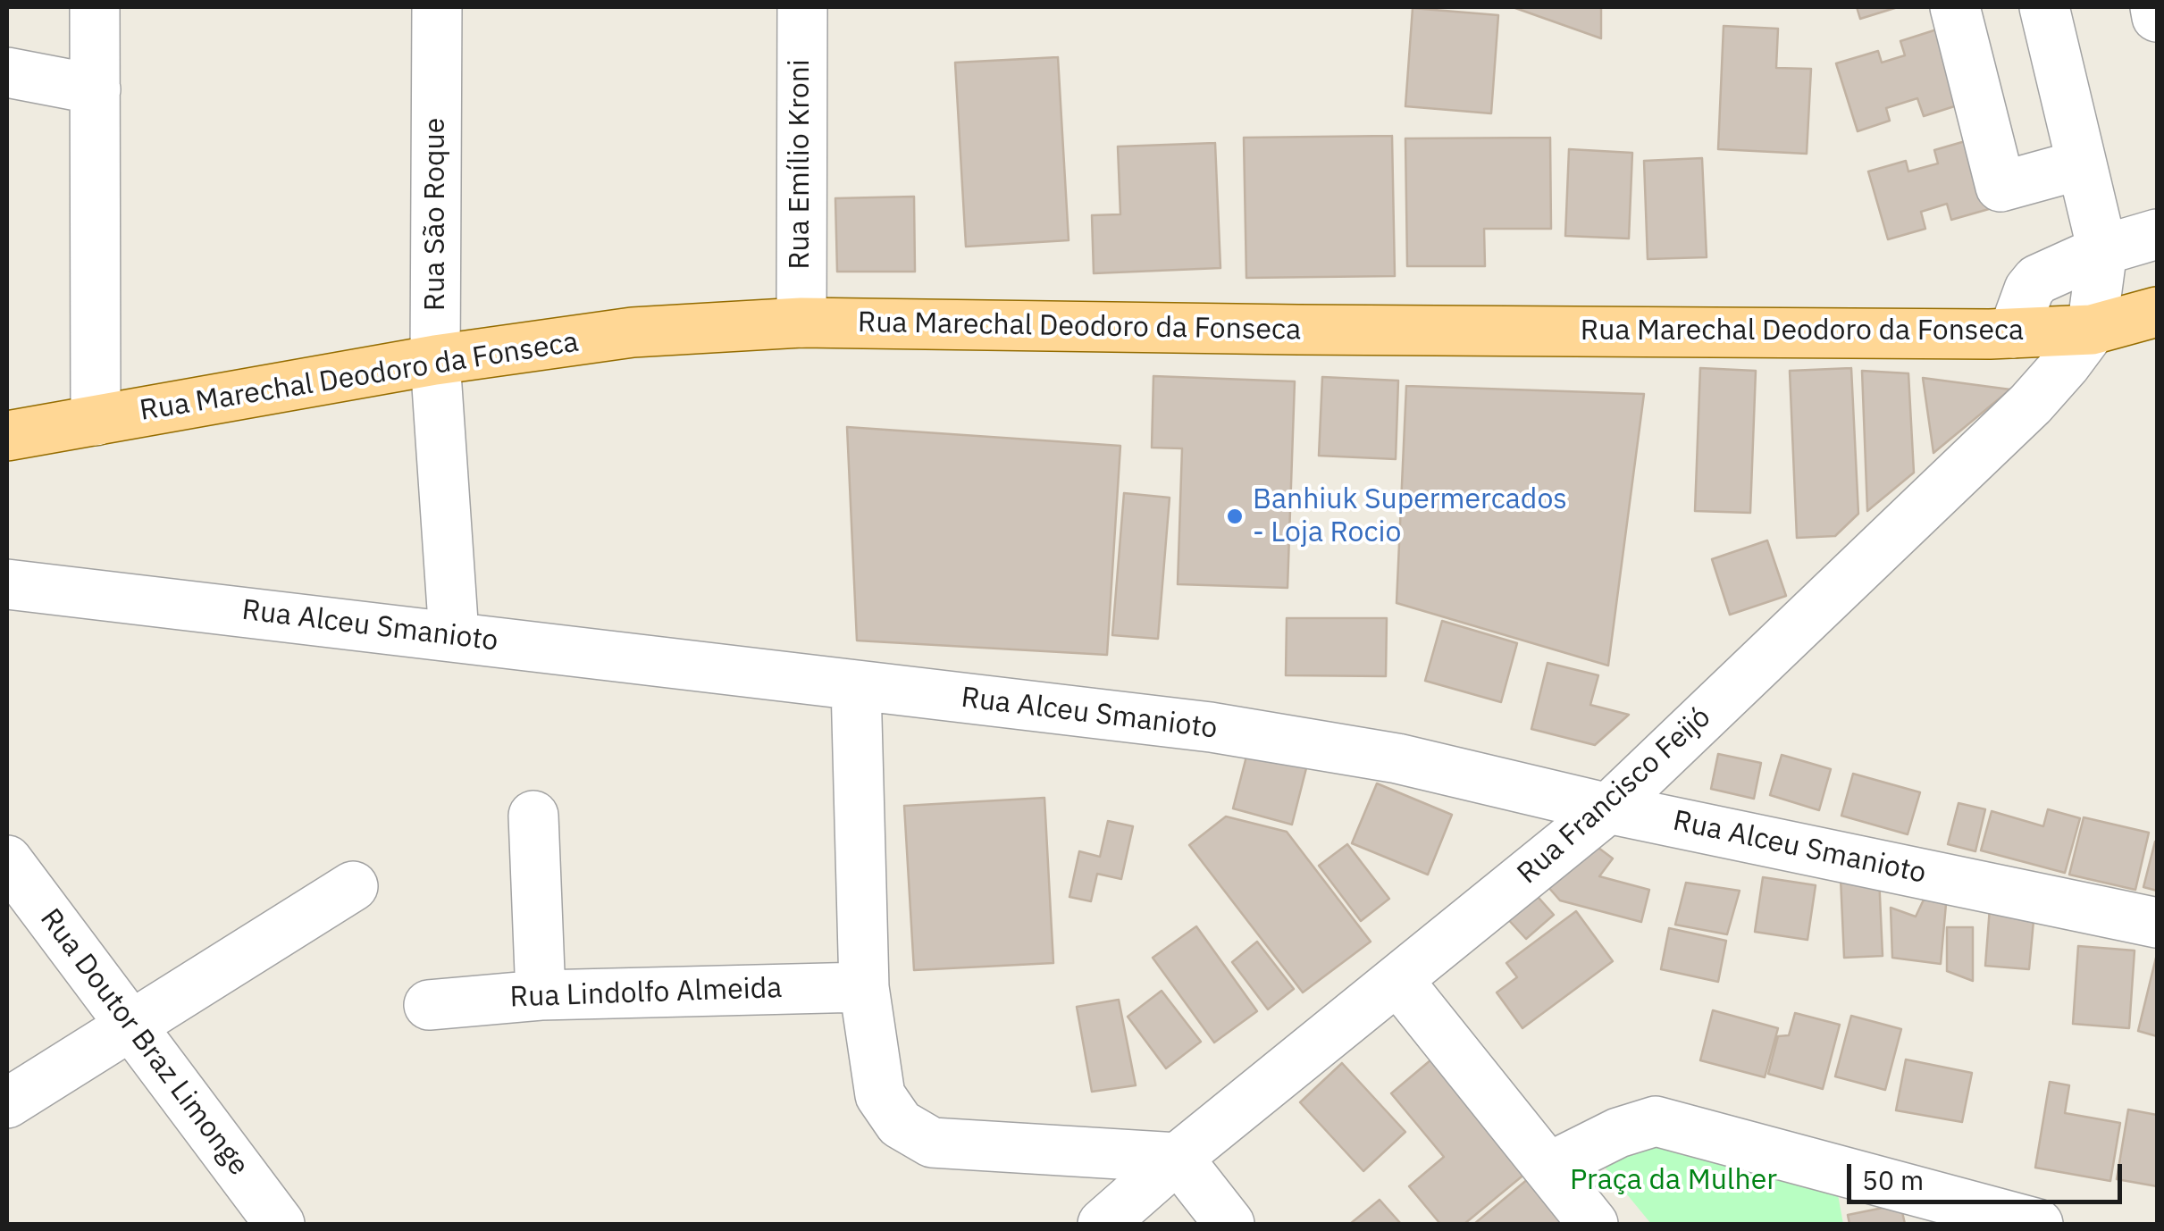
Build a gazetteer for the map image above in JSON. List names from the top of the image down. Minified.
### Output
{"streets":{"main road":["Rua Marechal Deodoro da Fonseca"],"street":["Rua Emílio Kroni","Rua São Roque","Rua Alceu Smanioto","Rua Francisco Feijó","Rua Lindolfo Almeida","Rua Doutor Braz Limonge"]},"crossings":[["Rua Emílio Kroni","Rua Marechal Deodoro da Fonseca"],["Rua São Roque","Rua Marechal Deodoro da Fonseca"],["Rua São Roque","Rua Alceu Smanioto"],["Rua Marechal Deodoro da Fonseca","Rua Francisco Feijó"],["Rua Alceu Smanioto","Rua Francisco Feijó"]],"parks":["Praça da Mulher"],"places":["Banhiuk Supermercados - Loja Rocio"],"scale_bar":"50 m"}
